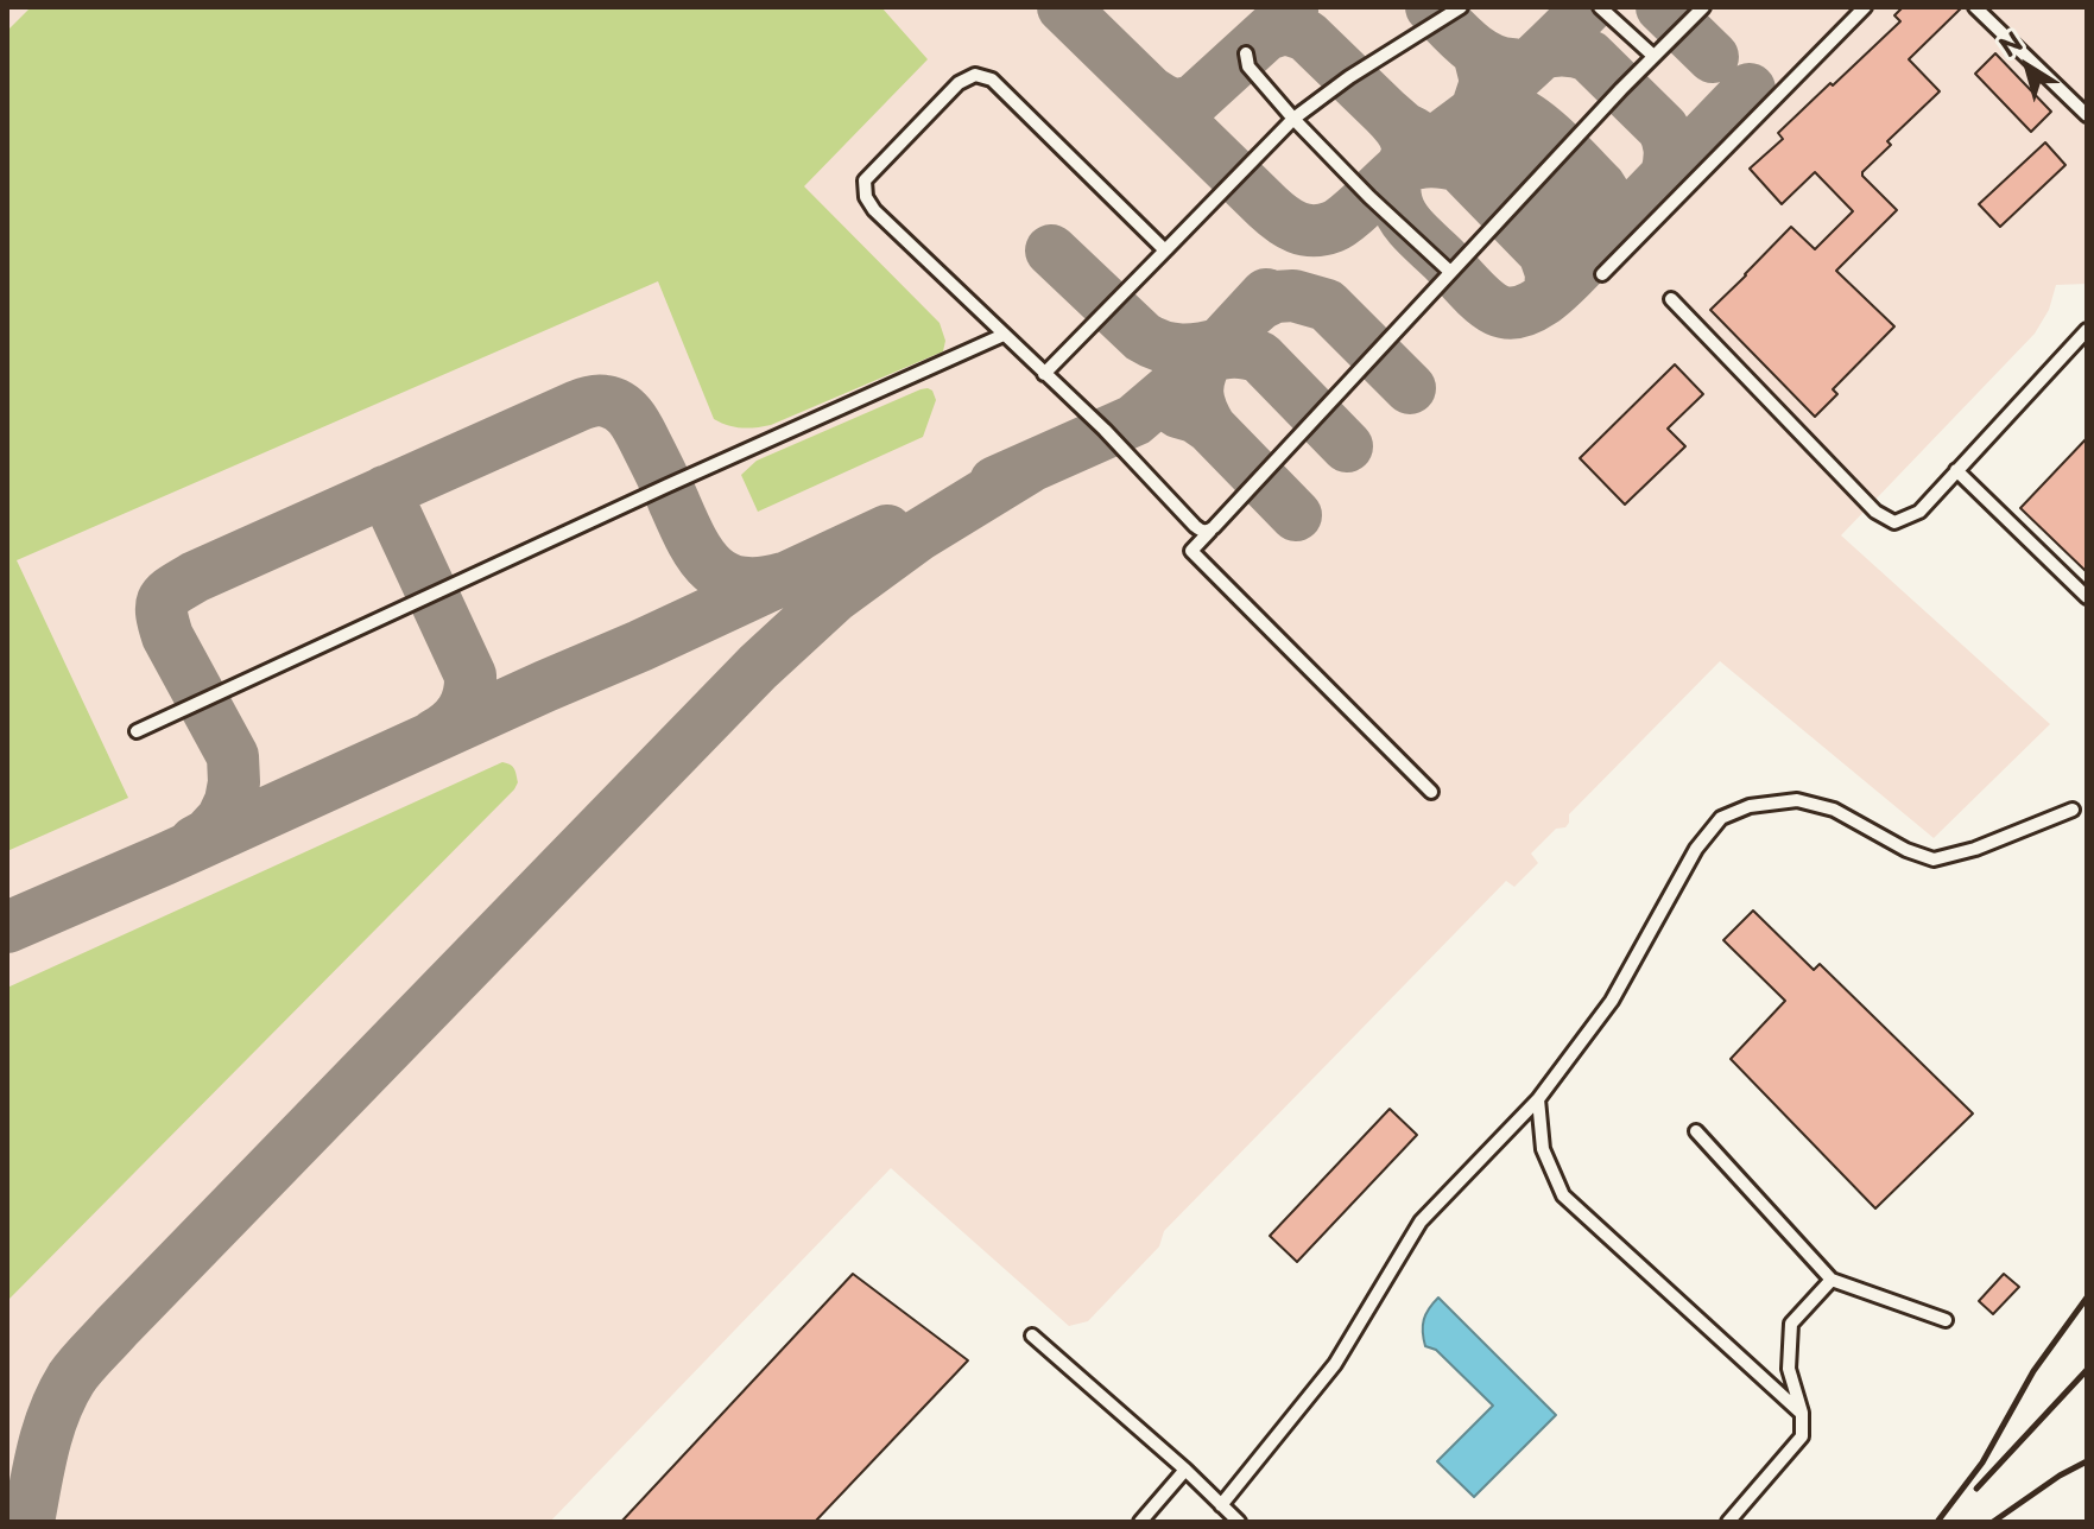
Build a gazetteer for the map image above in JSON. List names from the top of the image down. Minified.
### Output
{"north":"top left"}
